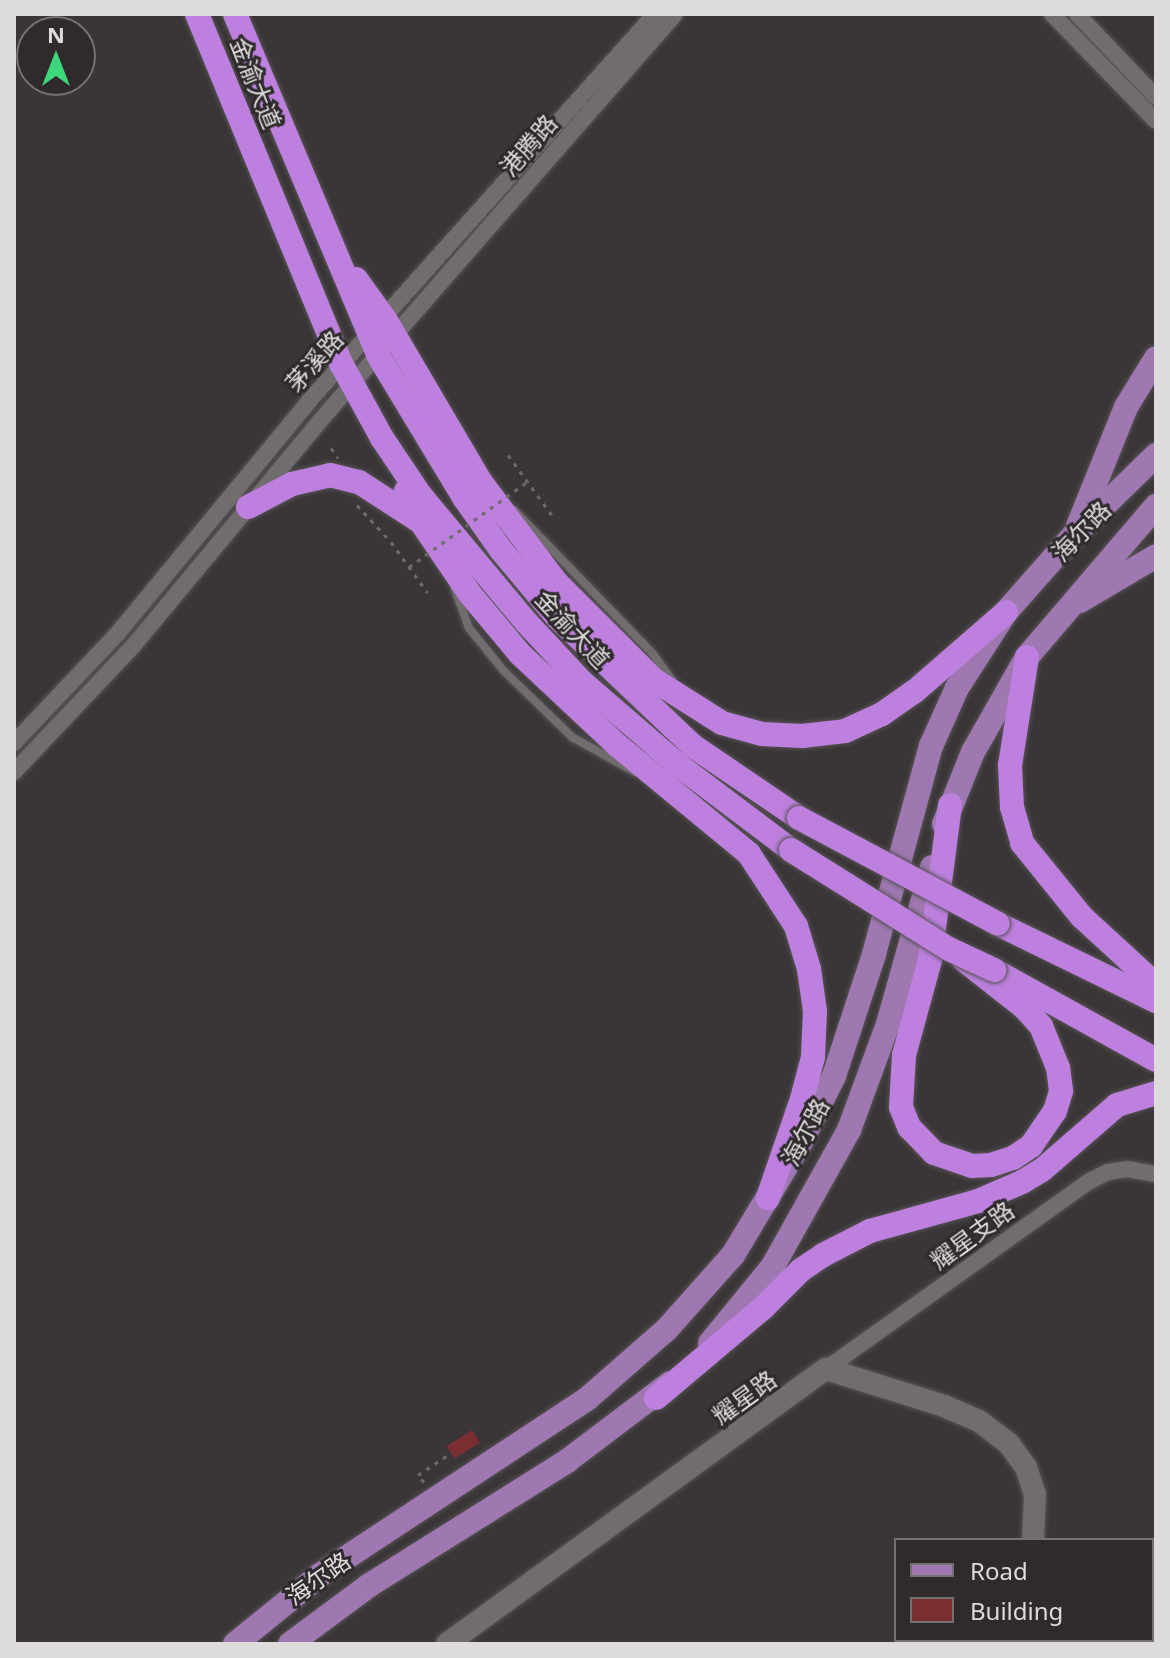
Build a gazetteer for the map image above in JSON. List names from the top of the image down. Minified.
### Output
{"streets":{"highway":["金渝大道"],"main road":["海尔路"],"street":["港腾路","茅溪路","耀星支路","耀星路"]},"crossings":[["金渝大道","茅溪路"],["港腾路","茅溪路"],["耀星支路","耀星路"]],"legend":["Road","Building"],"north":"top"}
